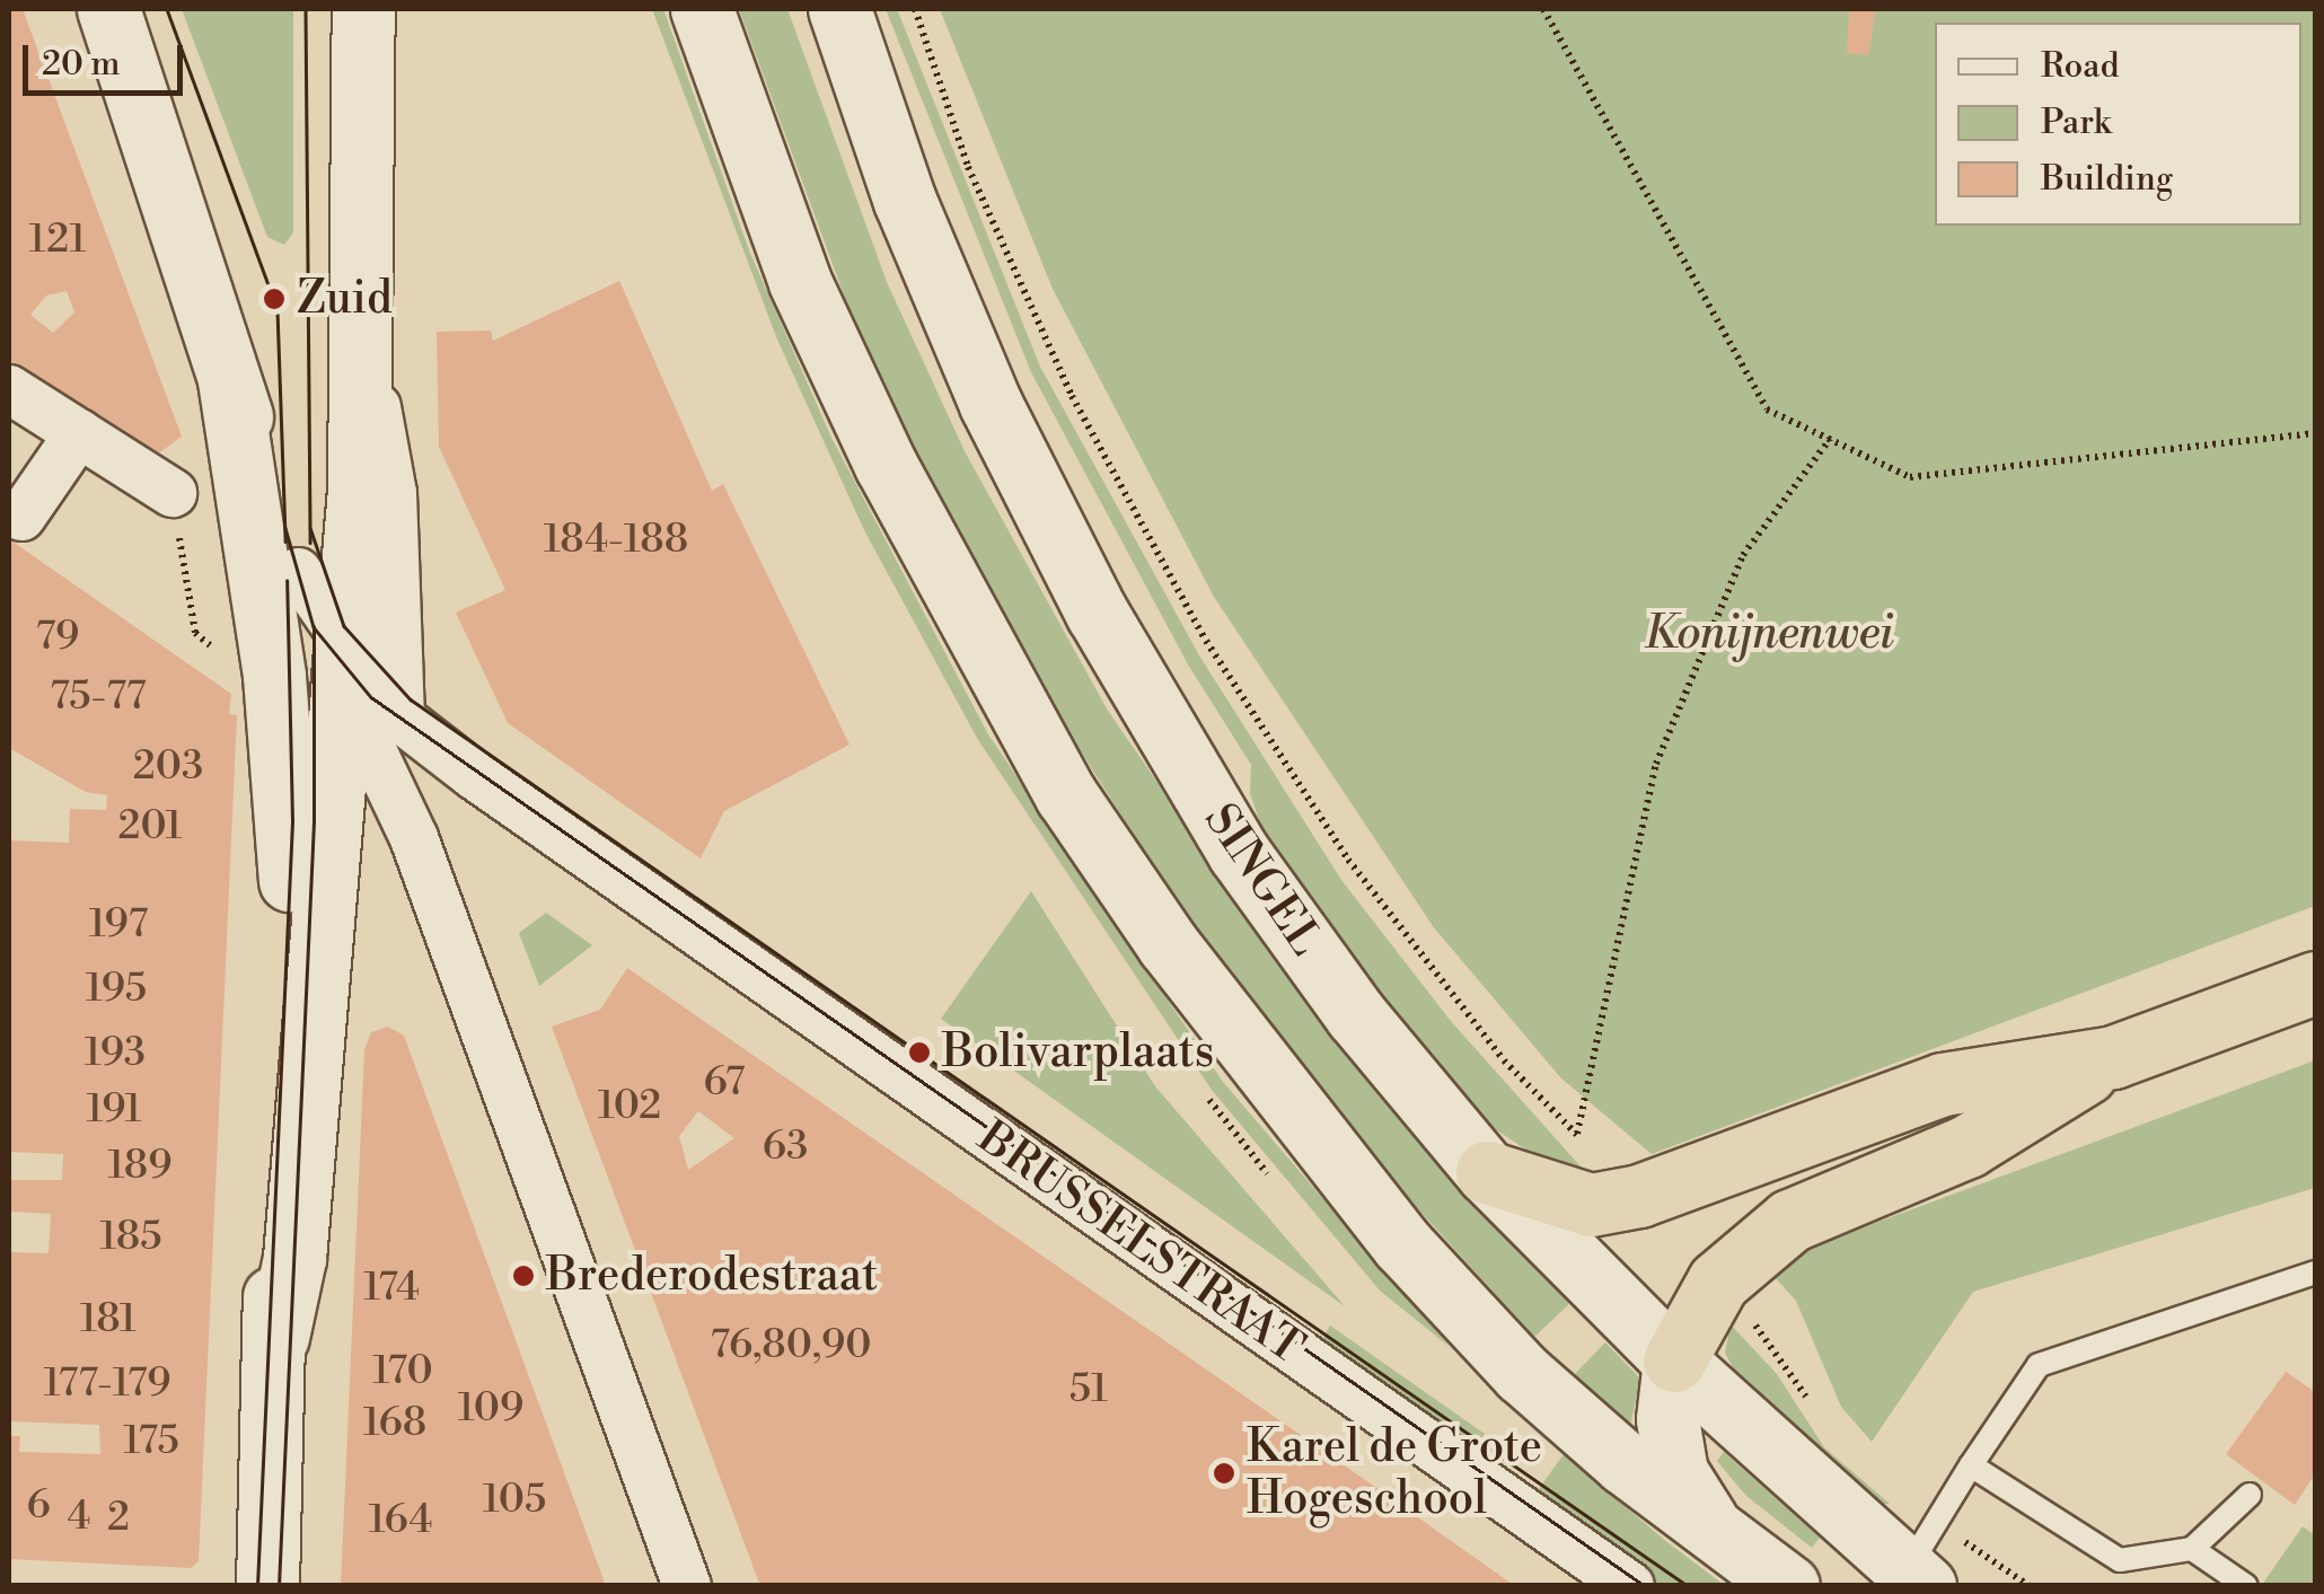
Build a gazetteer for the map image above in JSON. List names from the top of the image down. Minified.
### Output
{"streets":{"main road":["SINGEL"],"street":["BRUSSELSTRAAT"]},"parks":["Konijnenwei"],"places":["Zuid","Bolivarplaats","Brederodestraat","Karel de Grote Hogeschool"],"house_numbers":["121","184-188","79","75-77","203","201","197","195","193","67","102","191","63","189","185","174","181","76,80,90","170","177-179","51","109","168","175","105","6","4","2","164"],"legend":["Road","Park","Building"],"scale_bar":"20 m"}
